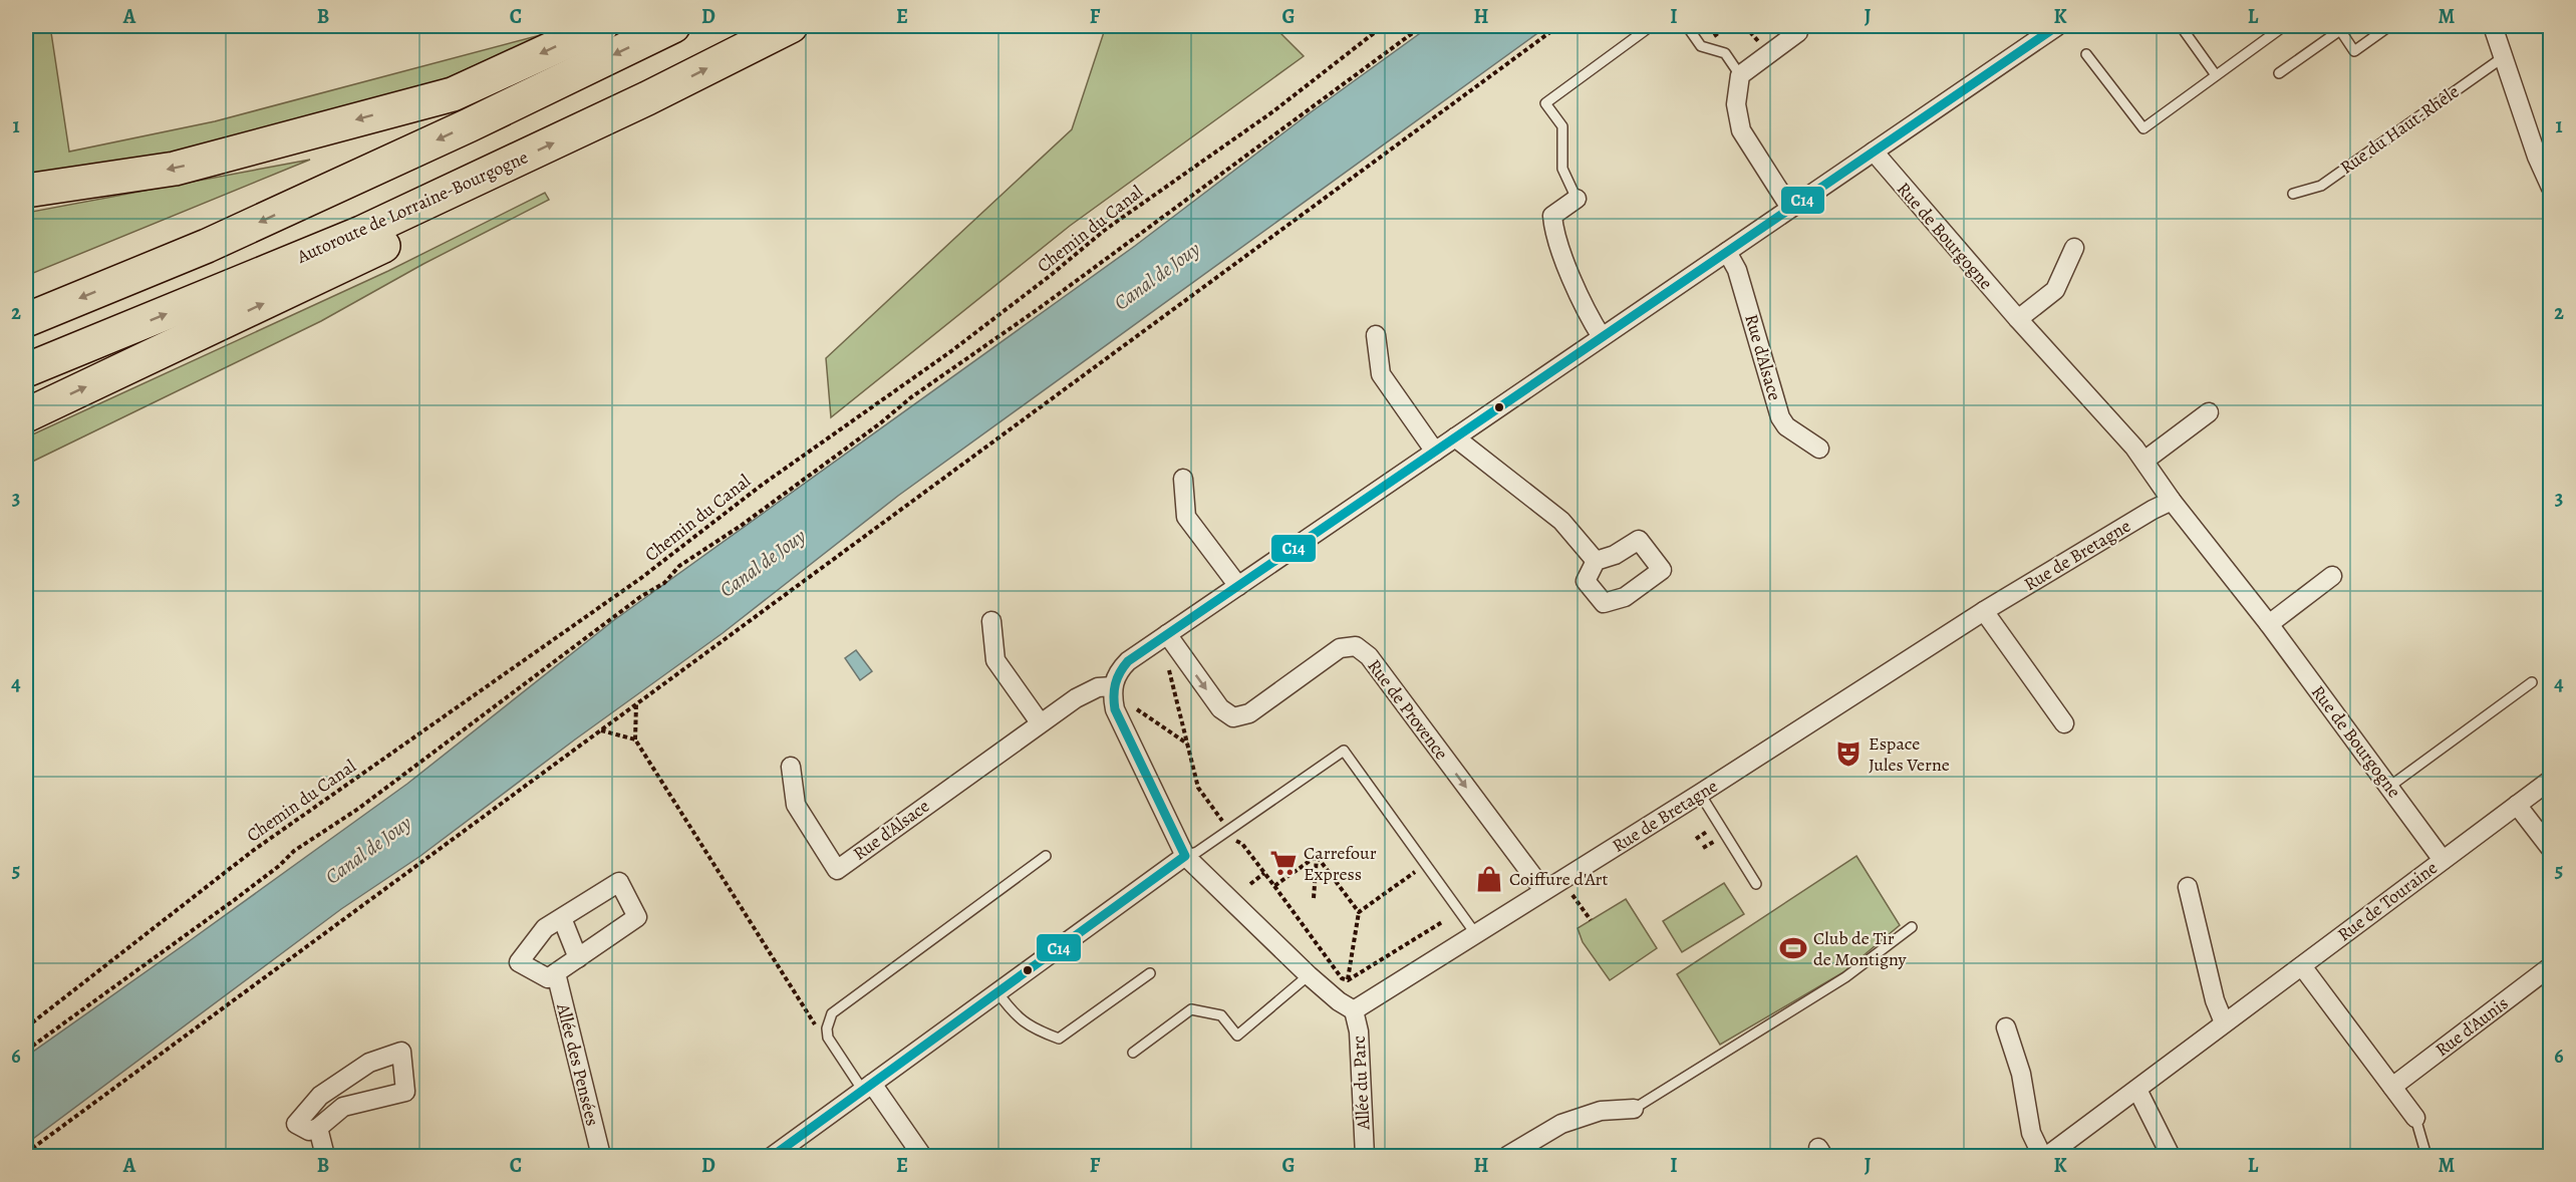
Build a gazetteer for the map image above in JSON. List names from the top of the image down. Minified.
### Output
{"streets":{"highway":["Autoroute de Lorraine-Bourgogne"],"street":["Rue de Bourgogne","Rue d'Alsace","Rue de Bretagne","Rue de Provence","Rue de Touraine","Rue d'Aunis","Allée des Pensées","Allée du Parc"],"lane":["Rue du Haut-Rhêle"],"path":["Chemin du Canal"]},"crossings":[["Rue de Bourgogne","Rue de Bretagne"],["Rue de Bourgogne","Rue de Touraine"],["Rue de Bretagne","Rue de Provence"],["Rue de Bretagne","Allée du Parc"]],"one_way":["Rue de Provence"],"water":["Canal de Jouy"],"places":{"theatre":["Espace Jules Verne"],"supermarket":["Carrefour Express"],"shop":["Coiffure d'Art"],"sports":["Club de Tir de Montigny"]},"lines":["transit line C14"],"grid":{"columns":["A","B","C","D","E","F","G","H","I","J","K","L","M"],"rows":["1","2","3","4","5","6"]}}
